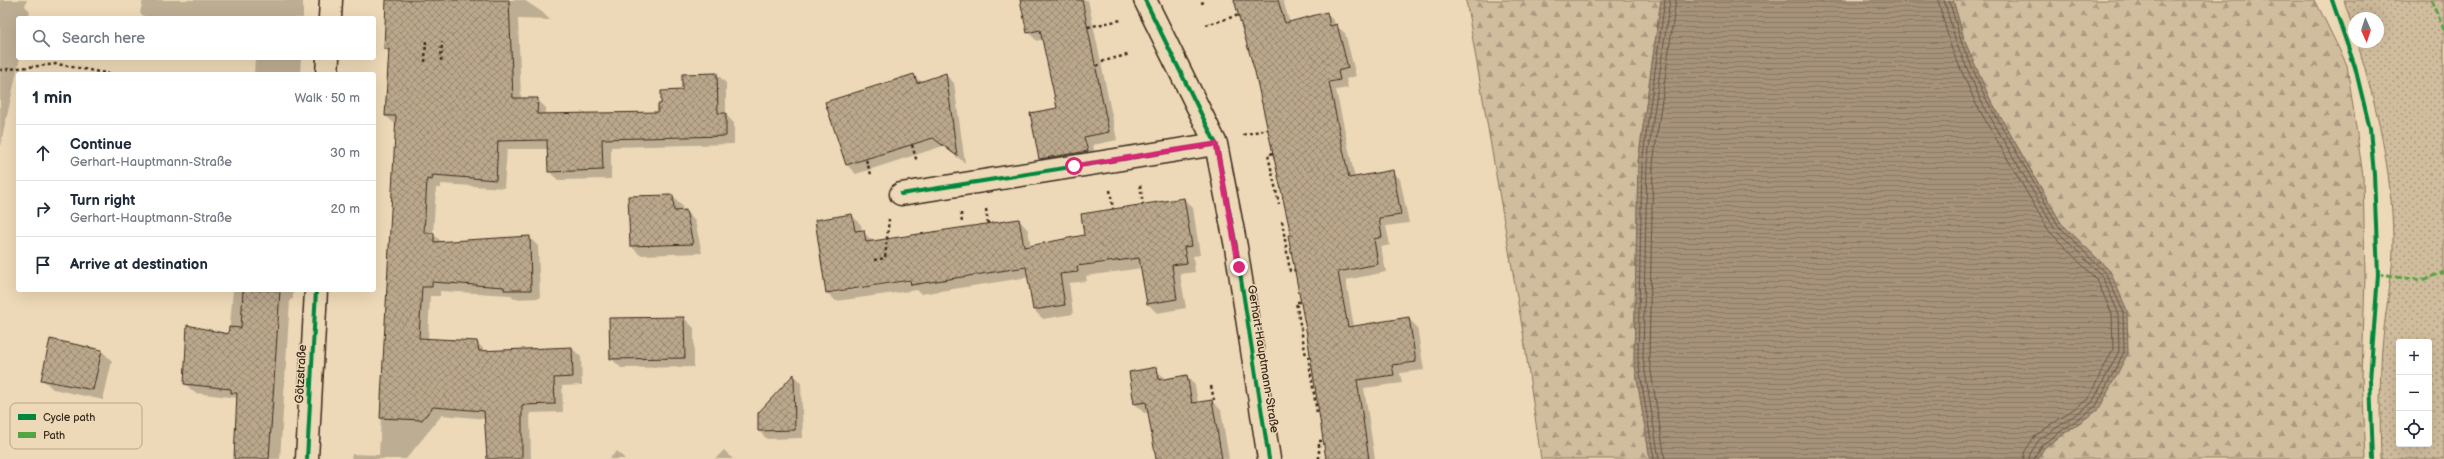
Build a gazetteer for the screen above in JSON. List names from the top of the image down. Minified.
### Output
{"streets":{"street":["Gerhart-Hauptmann-Straße","Götzstraße"]},"legend":["Cycle path","Path"],"north":"bottom","page":{"search":"Search here","heading":["1 min","Walk · 50 m"],"list":[["Continue","Gerhart-Hauptmann-Straße","30 m"],["Turn right","Gerhart-Hauptmann-Straße","20 m"],"Arrive at destination"],"map_buttons":["+","−"]}}
